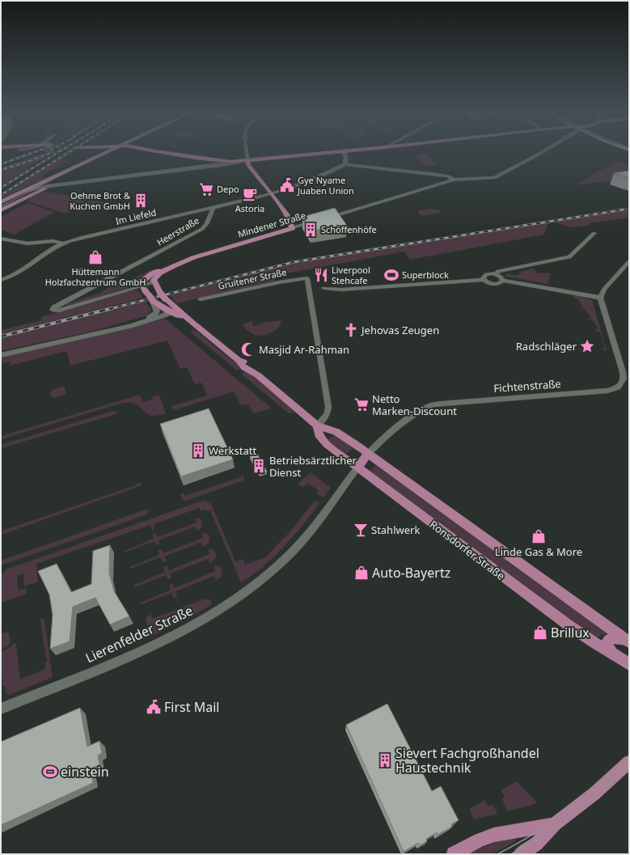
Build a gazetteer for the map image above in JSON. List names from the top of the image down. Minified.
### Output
{"streets":{"main road":["Mindener Straße","Ronsdorfer Straße"],"street":["Im Liefeld","Heerstraße","Gruitener Straße","Fichtenstraße","Lierenfelder Straße"]},"crossings":[["Im Liefeld","Heerstraße"],["Mindener Straße","Heerstraße"],["Mindener Straße","Ronsdorfer Straße"],["Gruitener Straße","Ronsdorfer Straße"],["Fichtenstraße","Ronsdorfer Straße"],["Fichtenstraße","Lierenfelder Straße"],["Ronsdorfer Straße","Lierenfelder Straße"]],"places":{"public building":["Gye Nyame Juaben Union","First Mail"],"supermarket":["Depo","Netto Marken-Discount"],"cafe":["Astoria"],"building":["Oehme Brot & Kuchen GmbH","Schöffenhöfe","Werkstatt","Betriebsärztlicher Dienst","Sievert Fachgroßhandel Haustechnik"],"shop":["Hüttemann Holzfachzentrum GmbH","Linde Gas & More","Auto-Bayertz","Brillux"],"restaurant":["Liverpool Stehcafe"],"sports":["Superblock","einstein"],"church":["Jehovas Zeugen"],"place":["Radschläger"],"mosque":["Masjid Ar-Rahman"],"bar":["Stahlwerk"]}}
